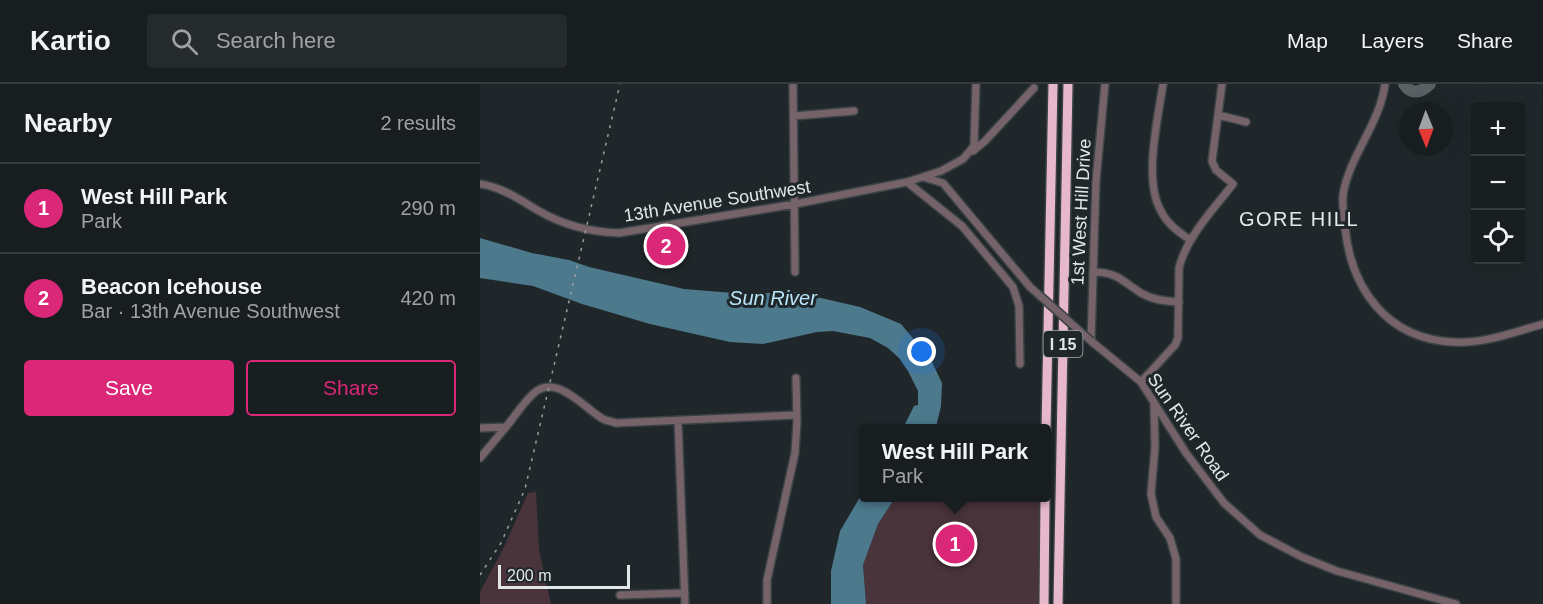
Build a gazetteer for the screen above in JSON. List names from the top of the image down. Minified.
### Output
{"streets":{"highway":["I 15"],"street":["13th Avenue Southwest","1st West Hill Drive","Sun River Road"]},"crossings":[["13th Avenue Southwest","Sun River Road"],["1st West Hill Drive","Sun River Road"]],"districts":["GORE HILL"],"water":["Sun River"],"scale_bar":"200 m","north":"bottom","page":{"header":"Kartio","search":"Search here","nav":["Map","Layers","Share"],"heading":["Nearby","2 results"],"map_buttons":["+","−"],"list":[{"mark":"1","name":"West Hill Park","note":"Park","value":"290 m"},{"mark":"2","name":"Beacon Icehouse","note":"Bar · 13th Avenue Southwest","value":"420 m"}],"pins":["2","1"],"buttons":["Save","Share"],"popup":["West Hill Park","Park"],"scale":"200 m"}}
